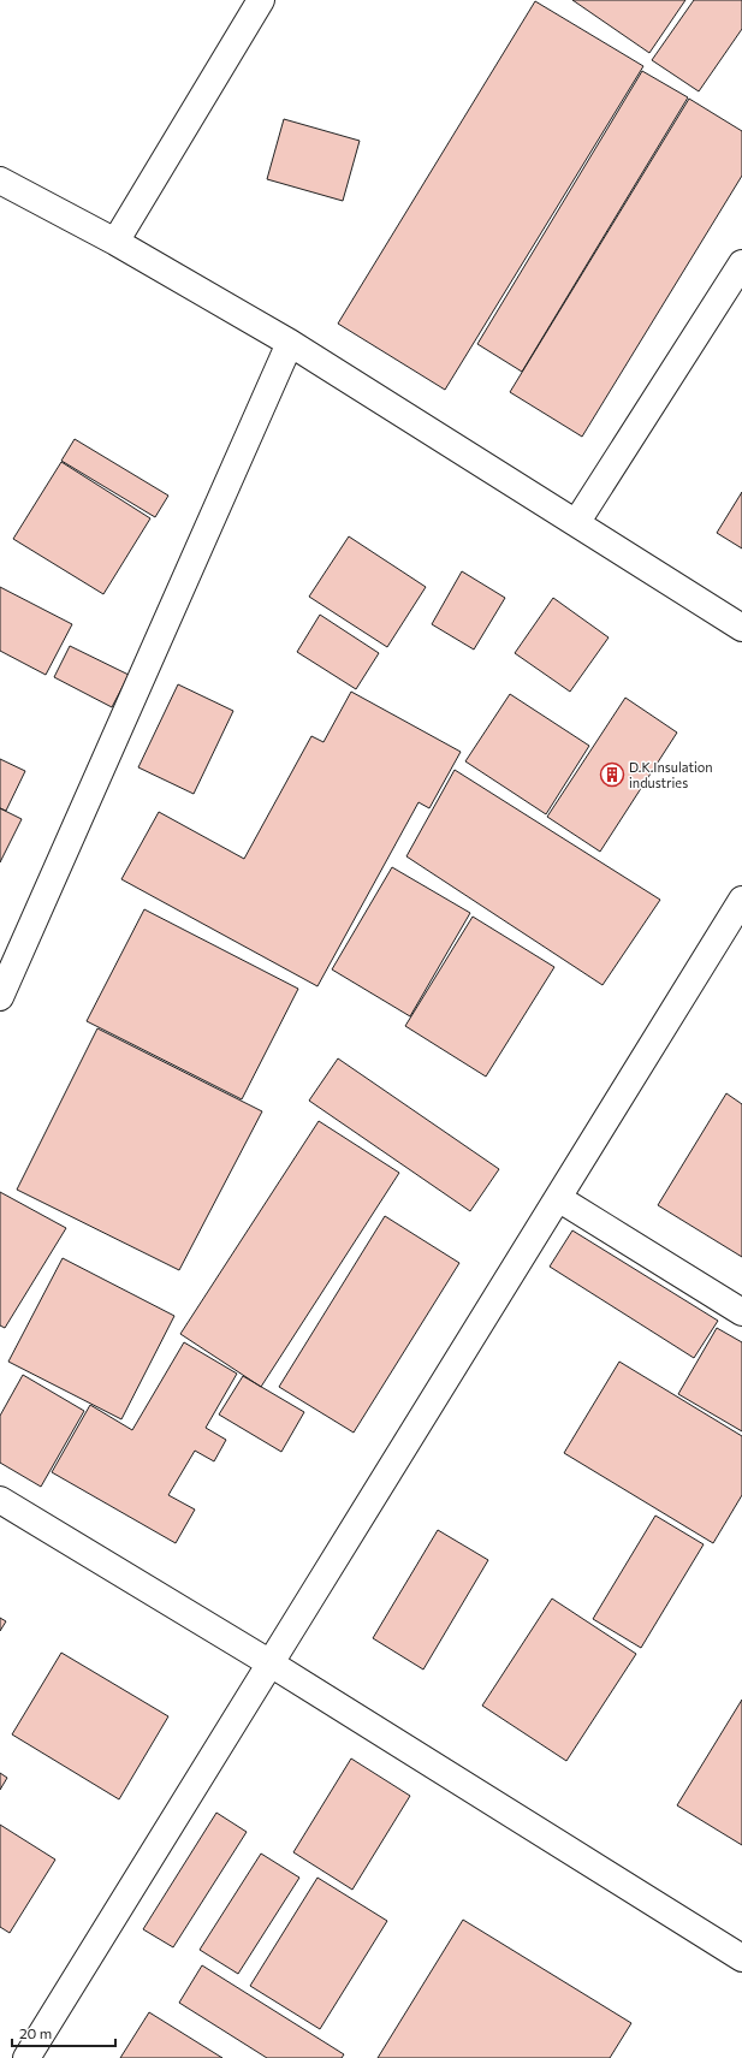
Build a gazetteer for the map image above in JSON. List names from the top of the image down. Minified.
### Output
{"places":{"building":["D.K.Insulation industries"]},"scale_bar":"20 m"}
